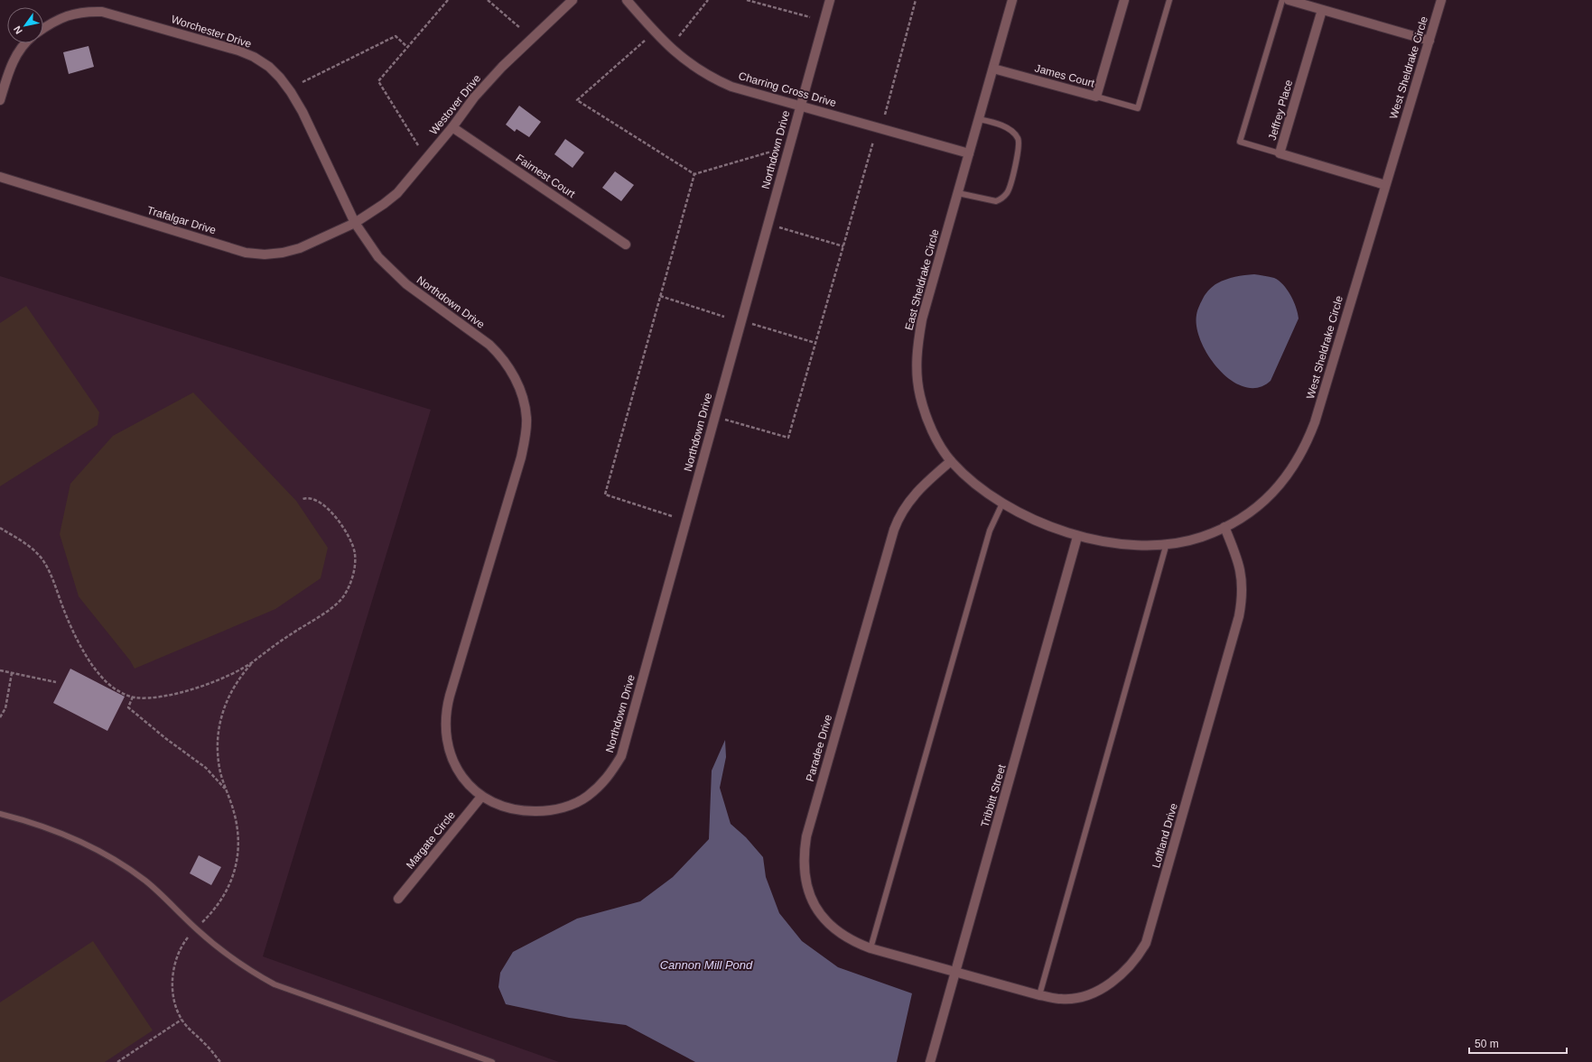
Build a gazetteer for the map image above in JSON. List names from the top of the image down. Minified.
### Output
{"streets":{"street":["Worchester Drive","West Sheldrake Circle","James Court","Charring Cross Drive","Westover Drive","Jeffrey Place","Northdown Drive","Fairnest Court","Trafalgar Drive","East Sheldrake Circle","Paradee Drive","Tribbitt Street","Loftland Drive","Margate Circle"]},"crossings":[["Worchester Drive","Westover Drive"],["Worchester Drive","Northdown Drive"],["Worchester Drive","Trafalgar Drive"],["West Sheldrake Circle","Jeffrey Place"],["West Sheldrake Circle","East Sheldrake Circle"],["West Sheldrake Circle","Tribbitt Street"],["West Sheldrake Circle","Loftland Drive"],["James Court","East Sheldrake Circle"],["Charring Cross Drive","Northdown Drive"],["Charring Cross Drive","East Sheldrake Circle"],["Westover Drive","Northdown Drive"],["Westover Drive","Fairnest Court"],["Westover Drive","Trafalgar Drive"],["Northdown Drive","Trafalgar Drive"],["Northdown Drive","Margate Circle"],["East Sheldrake Circle","Paradee Drive"],["East Sheldrake Circle","Tribbitt Street"],["Paradee Drive","Tribbitt Street"],["Paradee Drive","Loftland Drive"],["Tribbitt Street","Loftland Drive"]],"water":["Cannon Mill Pond"],"scale_bar":"50 m","north":"bottom left"}
